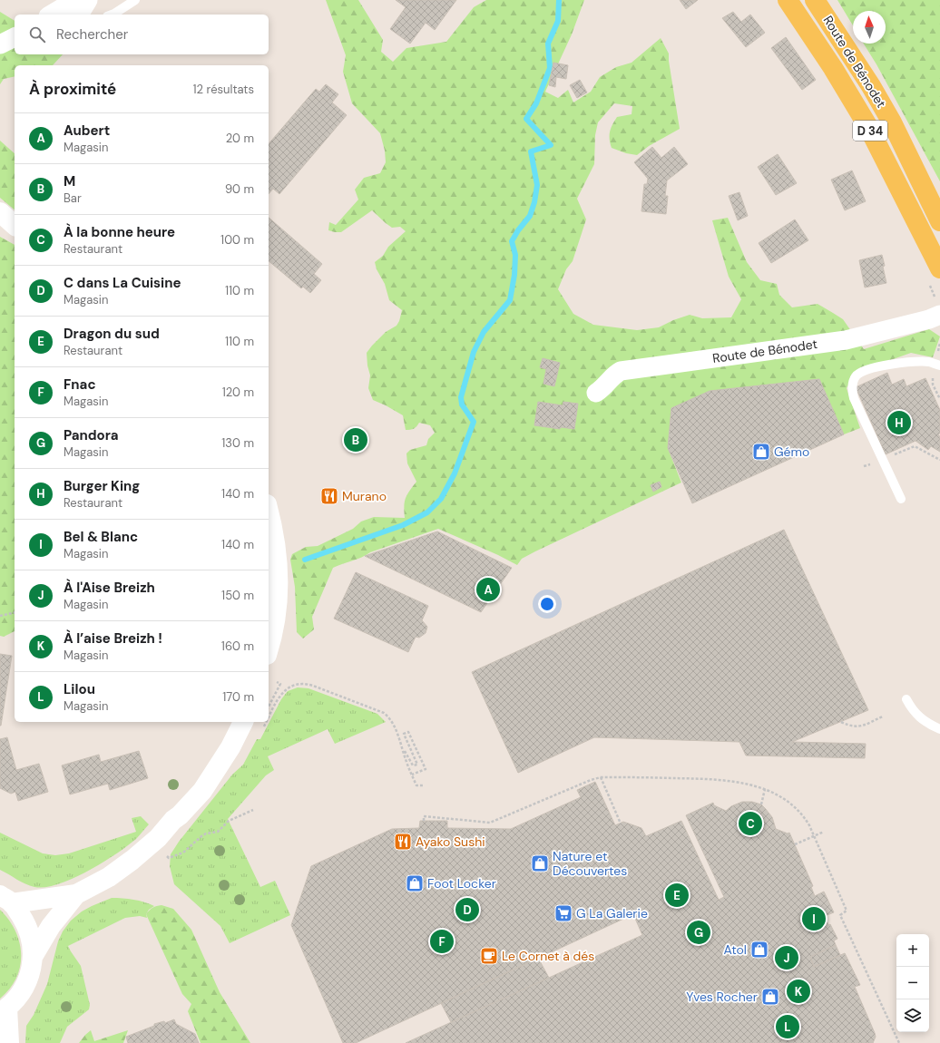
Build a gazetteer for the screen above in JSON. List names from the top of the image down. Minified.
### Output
{"streets":{"main road":["Route de Bénodet","D 34"]},"places":{"shop":["Gémo","Nature et Découvertes","Foot Locker","Atol","Yves Rocher"],"restaurant":["Murano","Ayako Sushi"],"supermarket":["G La Galerie"],"cafe":["Le Cornet à dés"]},"north":"top","page":{"search":"Rechercher","heading":["À proximité","12 résultats"],"list":[{"mark":"A","name":"Aubert","note":"Magasin","value":"20 m"},{"mark":"B","name":"M","note":"Bar","value":"90 m"},{"mark":"C","name":"À la bonne heure","note":"Restaurant","value":"100 m"},{"mark":"D","name":"C dans La Cuisine","note":"Magasin","value":"110 m"},{"mark":"E","name":"Dragon du sud","note":"Restaurant","value":"110 m"},{"mark":"F","name":"Fnac","note":"Magasin","value":"120 m"},{"mark":"G","name":"Pandora","note":"Magasin","value":"130 m"},{"mark":"H","name":"Burger King","note":"Restaurant","value":"140 m"},{"mark":"I","name":"Bel & Blanc","note":"Magasin","value":"140 m"},{"mark":"J","name":"À l'Aise Breizh","note":"Magasin","value":"150 m"},{"mark":"K","name":"À l’aise Breizh !","note":"Magasin","value":"160 m"},{"mark":"L","name":"Lilou","note":"Magasin","value":"170 m"}],"pins":["H","B","A","C","E","D","I","G","F","J","K","L"],"map_buttons":["+","−"]}}
